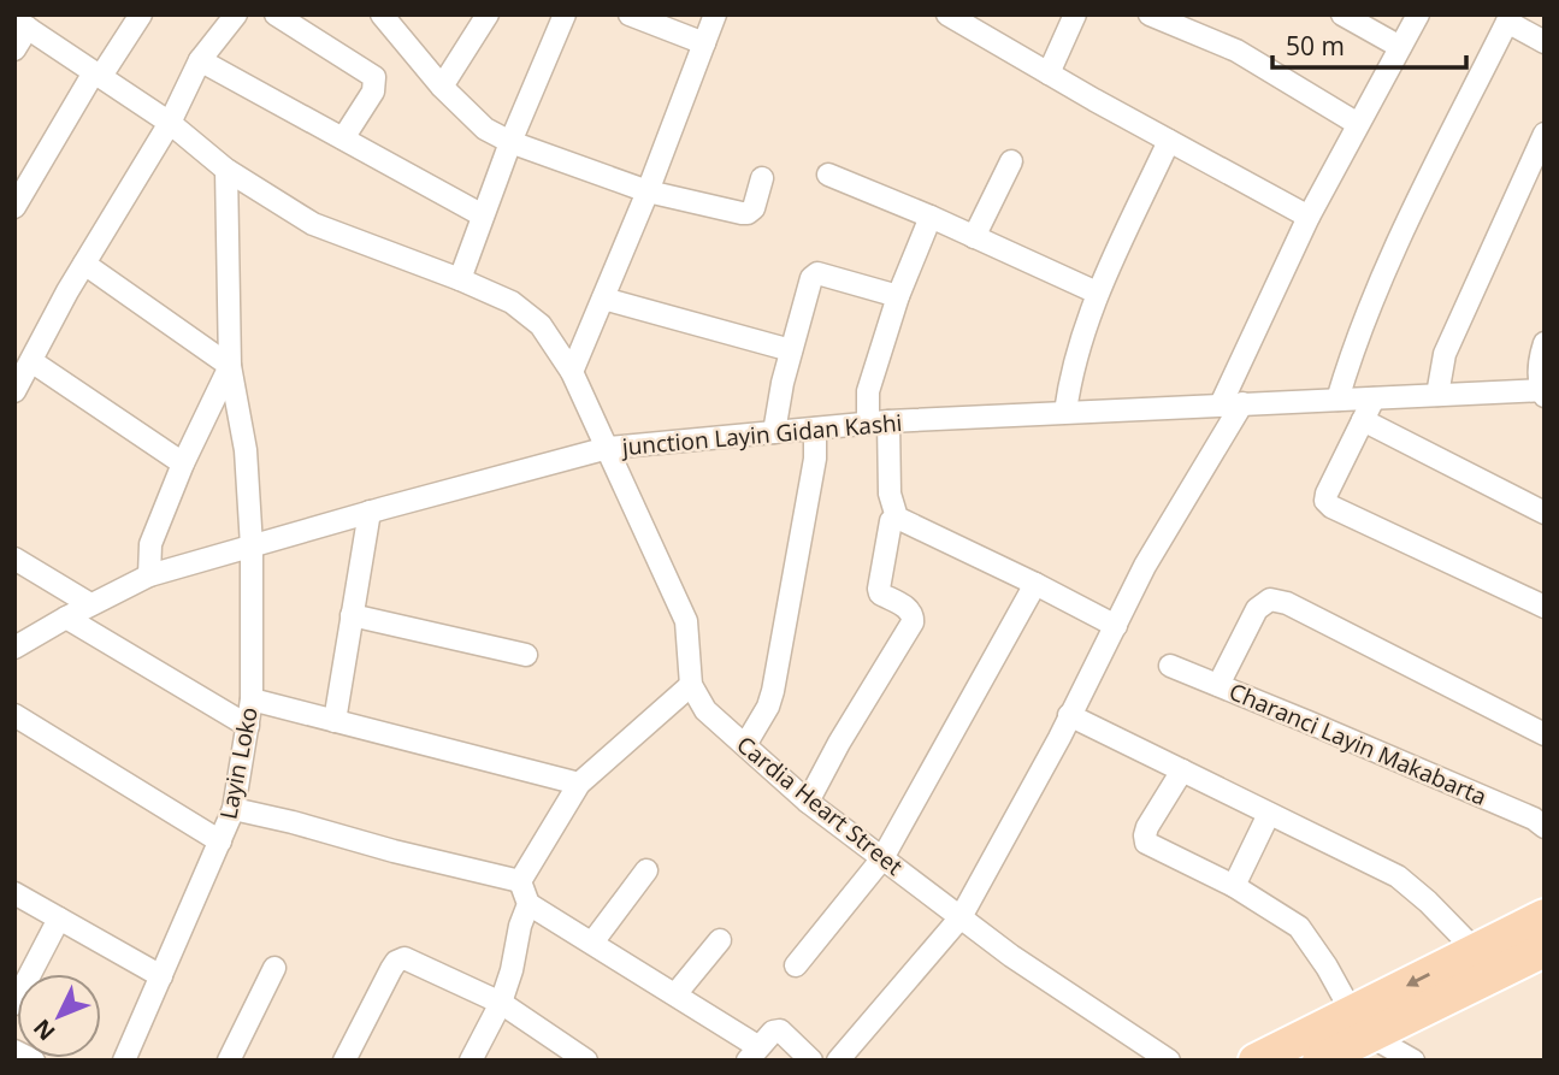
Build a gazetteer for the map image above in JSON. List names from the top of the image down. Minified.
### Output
{"streets":{"street":["junction Layin Gidan Kashi","Charanci Layin Makabarta","Layin Loko","Cardia Heart Street"]},"crossings":[["junction Layin Gidan Kashi","Layin Loko"]],"scale_bar":"50 m","north":"bottom left"}
